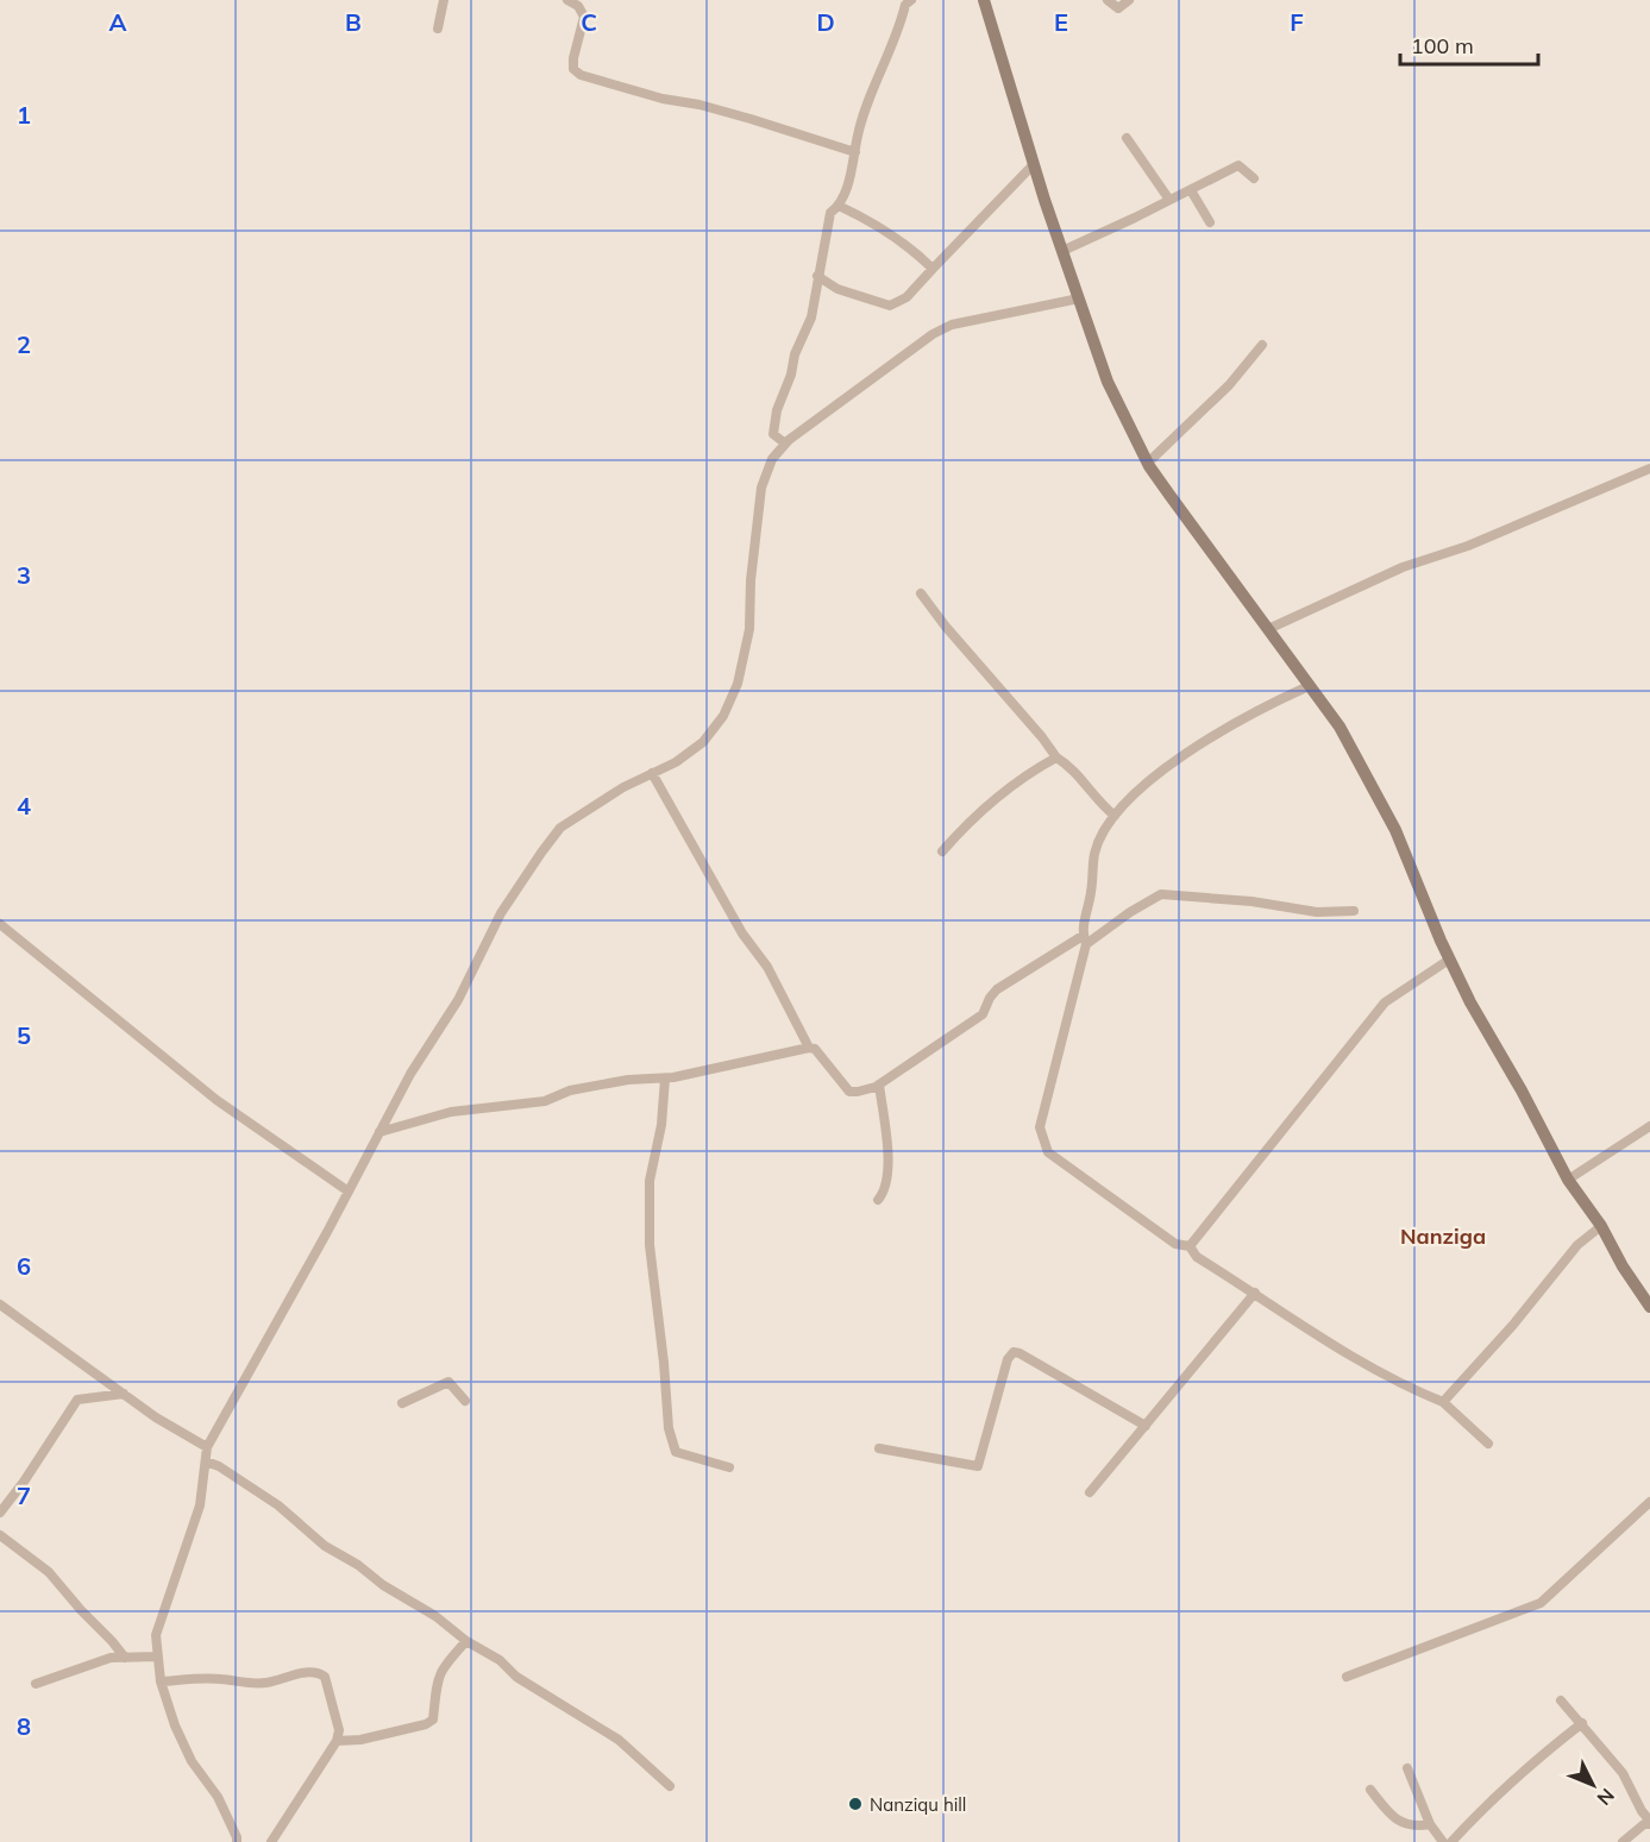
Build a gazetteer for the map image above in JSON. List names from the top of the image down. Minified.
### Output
{"districts":["Nanziga"],"places":["Nanziqu hill"],"scale_bar":"100 m","north":"bottom right","grid":{"columns":["A","B","C","D","E","F"],"rows":["1","2","3","4","5","6","7","8"]}}
